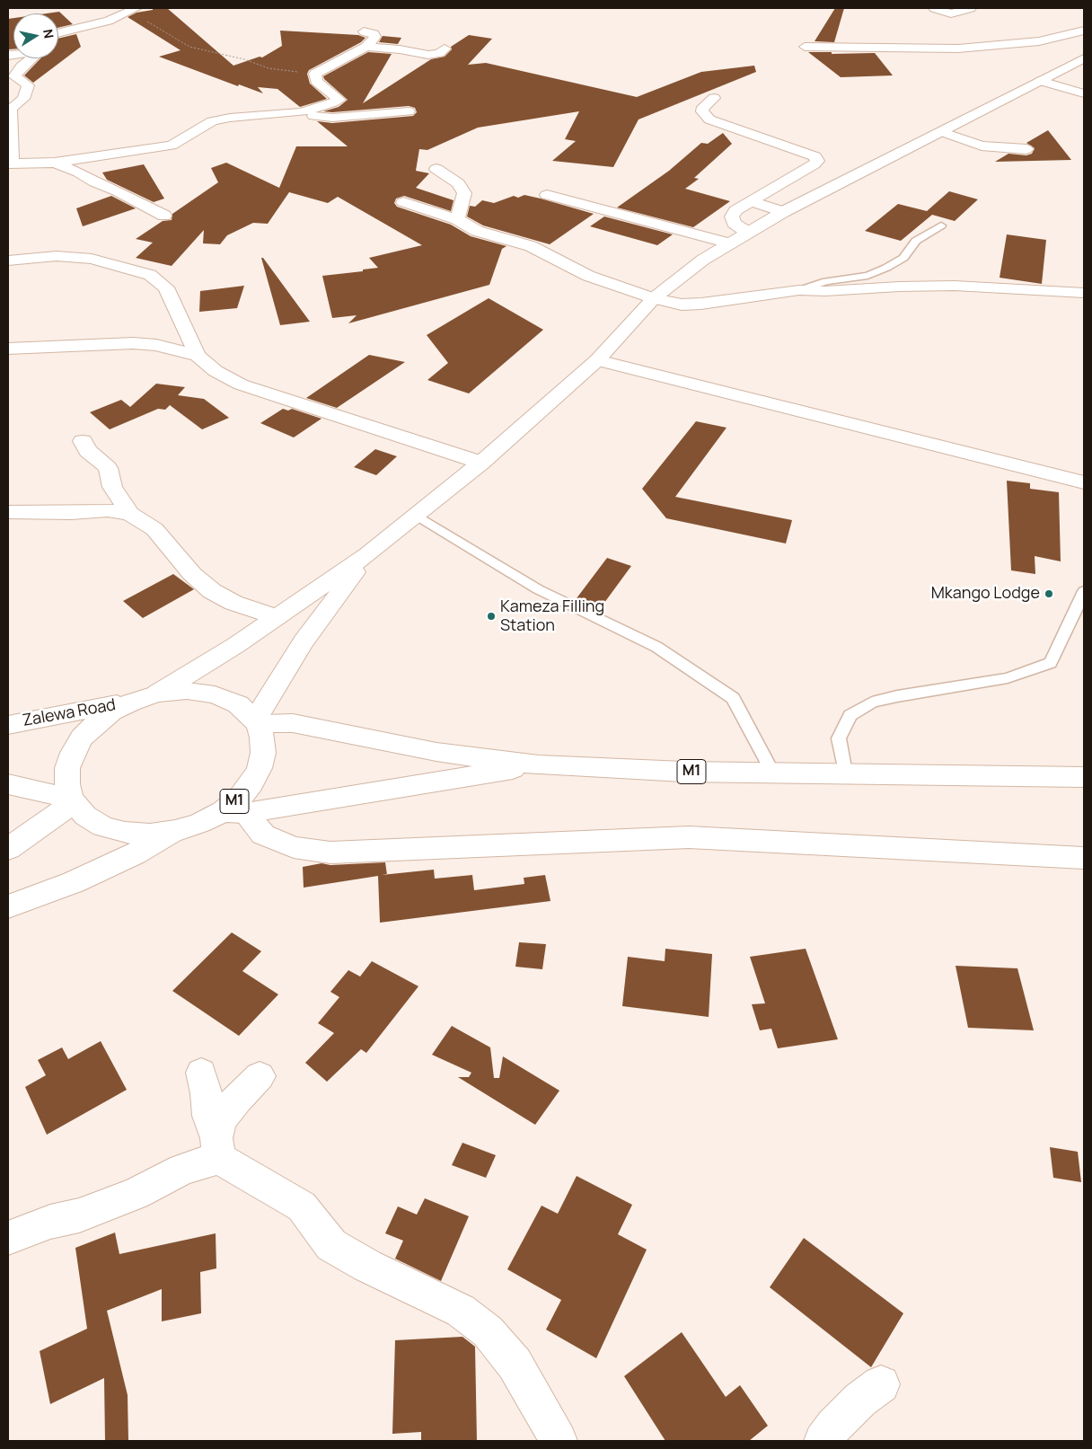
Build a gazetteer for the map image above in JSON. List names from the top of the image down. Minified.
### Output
{"streets":{"main road":["Zalewa Road","M1"]},"places":["Mkango Lodge","Kameza Filling Station"],"north":"right"}
